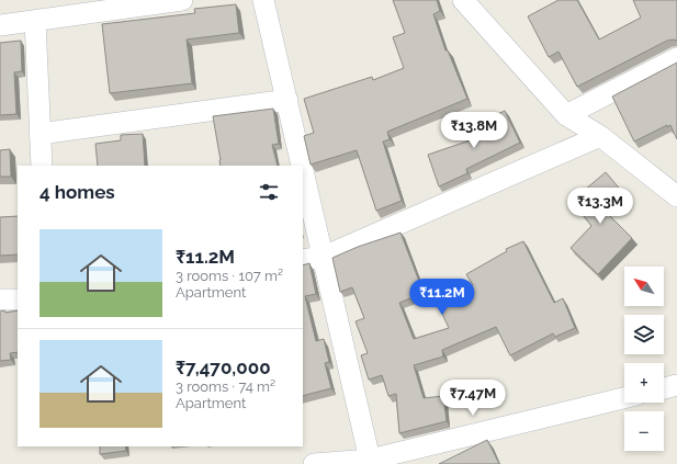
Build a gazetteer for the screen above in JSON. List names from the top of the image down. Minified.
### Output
{"north":"top left","page":{"price":["₹13.8M","₹13.3M","₹11.2M","₹7.47M"],"heading":"4 homes","list":[{"name":"₹11.2M","note":"3 rooms · 107 m² · Apartment"},{"name":"₹7,470,000","note":"3 rooms · 74 m² · Apartment"}],"map_buttons":["+","−"]}}
